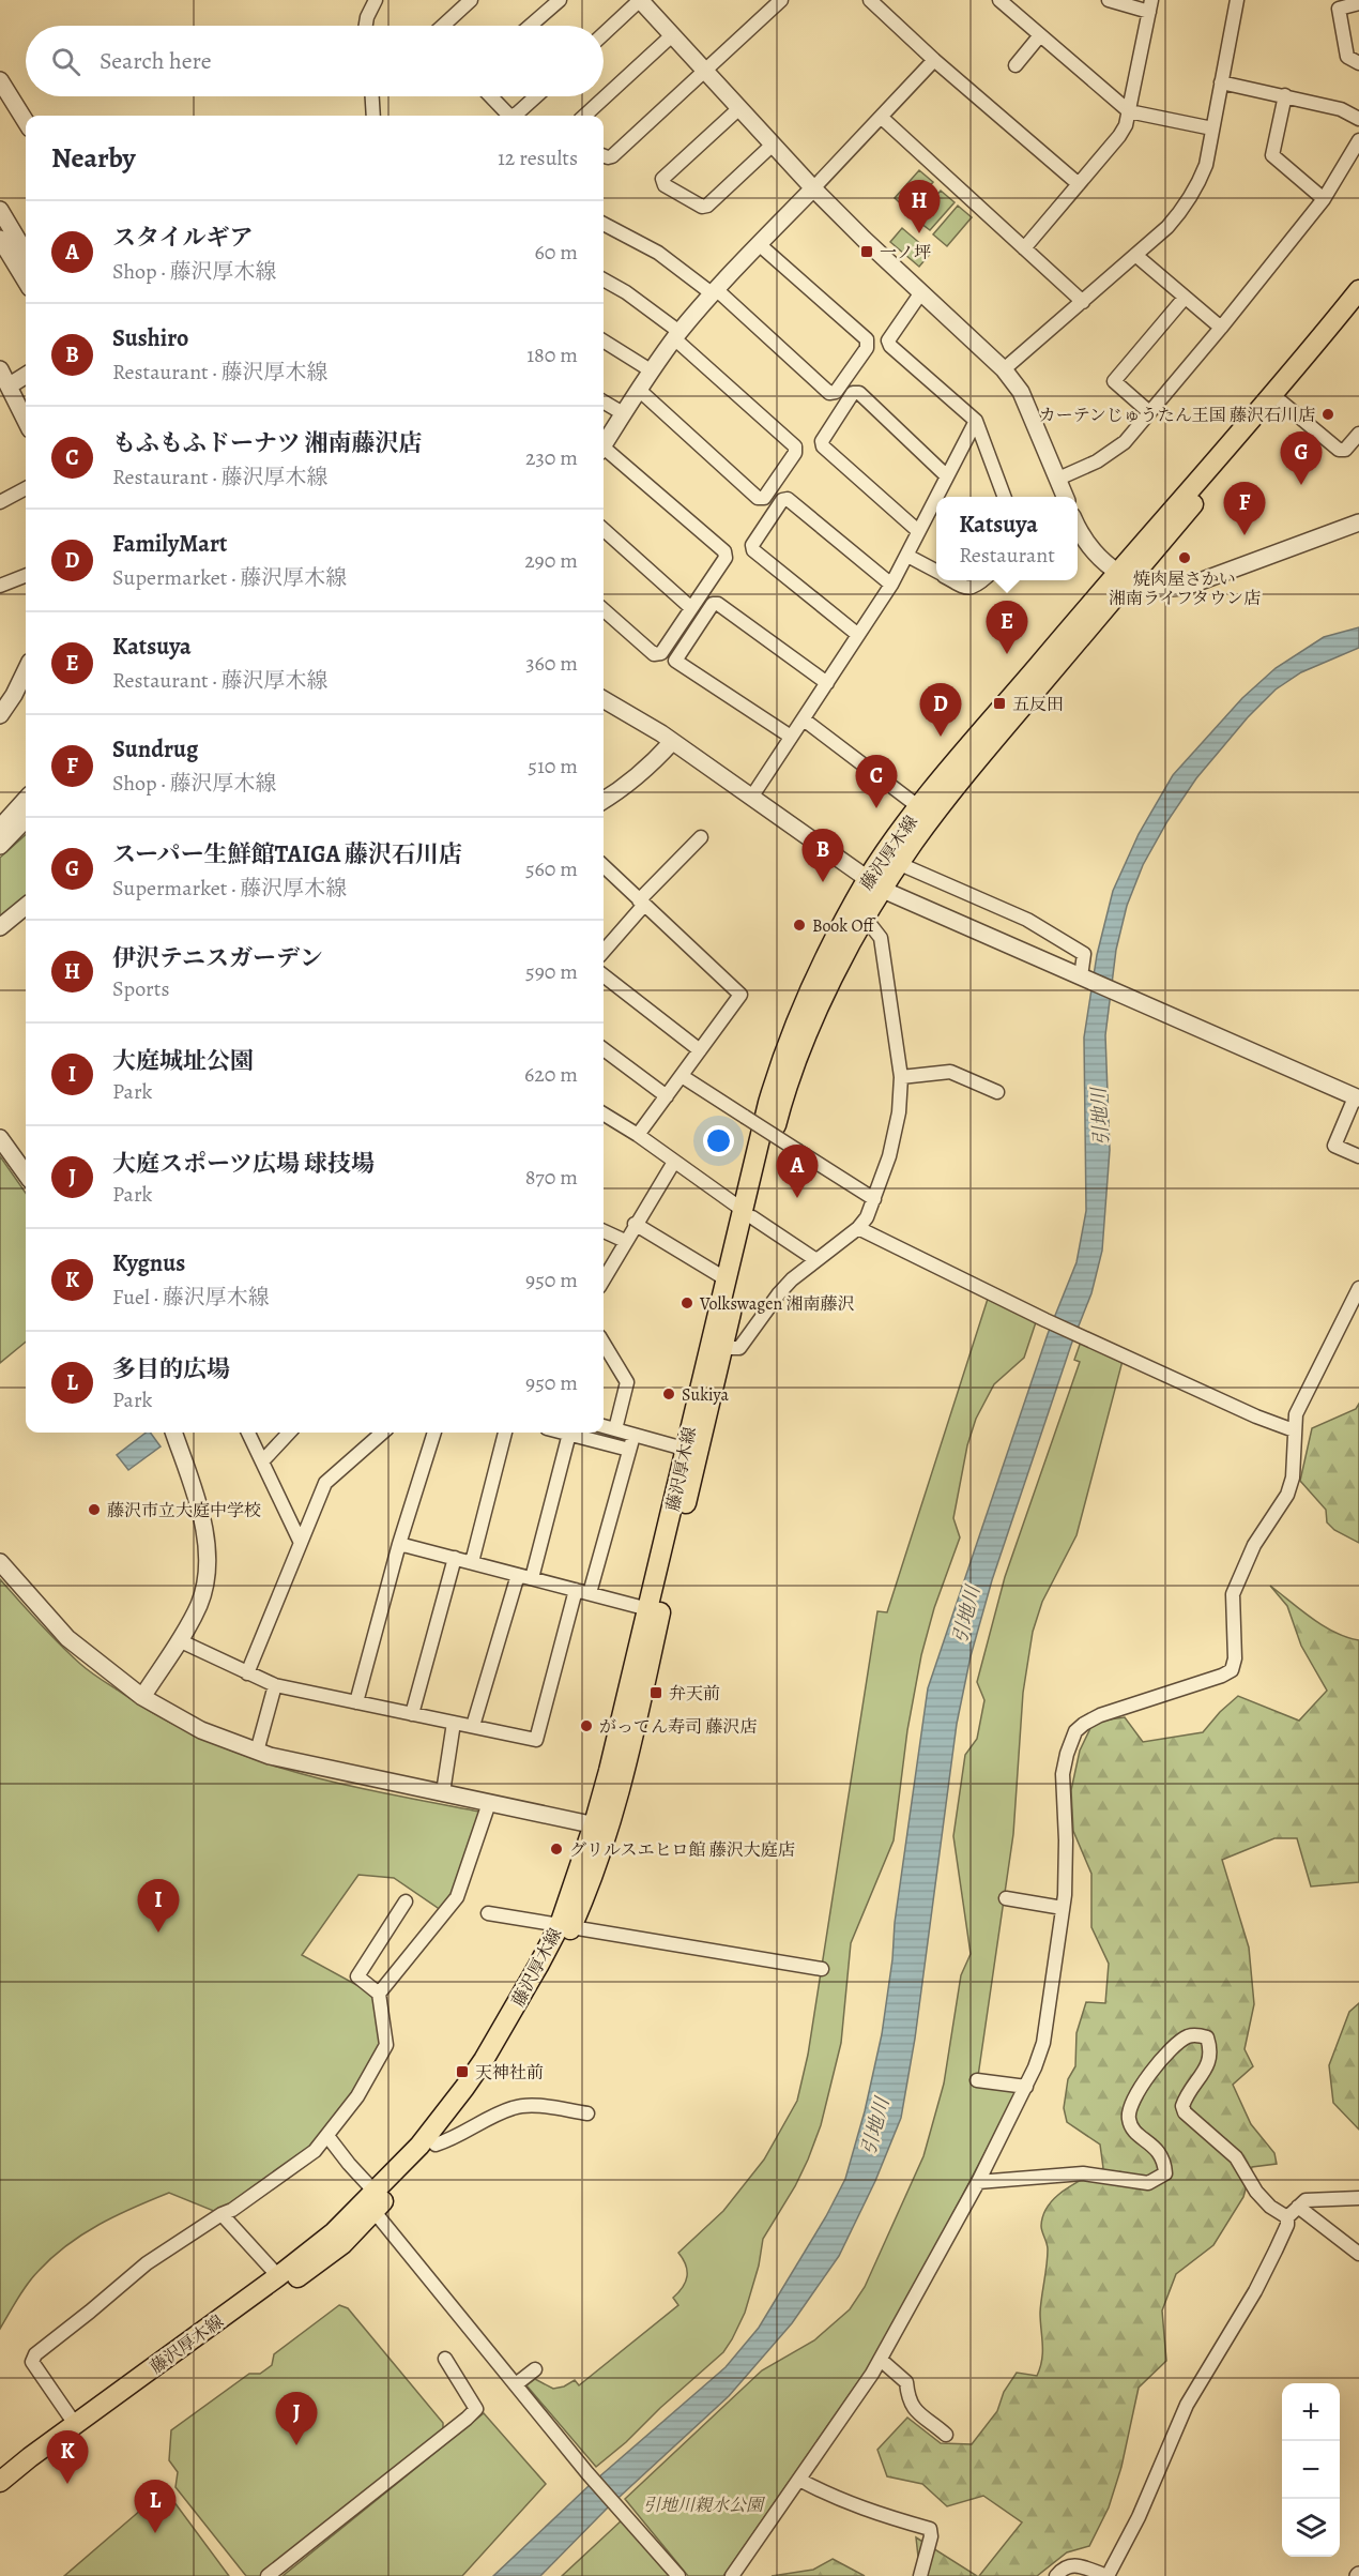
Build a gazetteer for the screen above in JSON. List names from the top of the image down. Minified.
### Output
{"streets":{"main road":["藤沢厚木線"]},"water":["引地川"],"parks":["引地川親水公園"],"places":{"transit":["一ノ坪","五反田","弁天前","天神社前"],"other":["カーテンじゅうたん王国 藤沢石川店","焼肉屋さかい 湘南ライフタウン店","Book Off","Volkswagen 湘南藤沢","Sukiya","藤沢市立大庭中学校","がってん寿司 藤沢店","グリルスエヒロ館 藤沢大庭店"]},"page":{"search":"Search here","heading":["Nearby","12 results"],"pins":["H","G","F","E","D","C","B","A","I","J","K","L"],"list":[{"mark":"A","name":"スタイルギア","note":"Shop · 藤沢厚木線","value":"60 m"},{"mark":"B","name":"Sushiro","note":"Restaurant · 藤沢厚木線","value":"180 m"},{"mark":"C","name":"もふもふドーナツ 湘南藤沢店","note":"Restaurant · 藤沢厚木線","value":"230 m"},{"mark":"D","name":"FamilyMart","note":"Supermarket · 藤沢厚木線","value":"290 m"},{"mark":"E","name":"Katsuya","note":"Restaurant · 藤沢厚木線","value":"360 m"},{"mark":"F","name":"Sundrug","note":"Shop · 藤沢厚木線","value":"510 m"},{"mark":"G","name":"スーパー生鮮館TAIGA 藤沢石川店","note":"Supermarket · 藤沢厚木線","value":"560 m"},{"mark":"H","name":"伊沢テニスガーデン","note":"Sports","value":"590 m"},{"mark":"I","name":"大庭城址公園","note":"Park","value":"620 m"},{"mark":"J","name":"大庭スポーツ広場 球技場","note":"Park","value":"870 m"},{"mark":"K","name":"Kygnus","note":"Fuel · 藤沢厚木線","value":"950 m"},{"mark":"L","name":"多目的広場","note":"Park","value":"950 m"}],"popup":["Katsuya","Restaurant"],"map_buttons":["+","−"]}}
